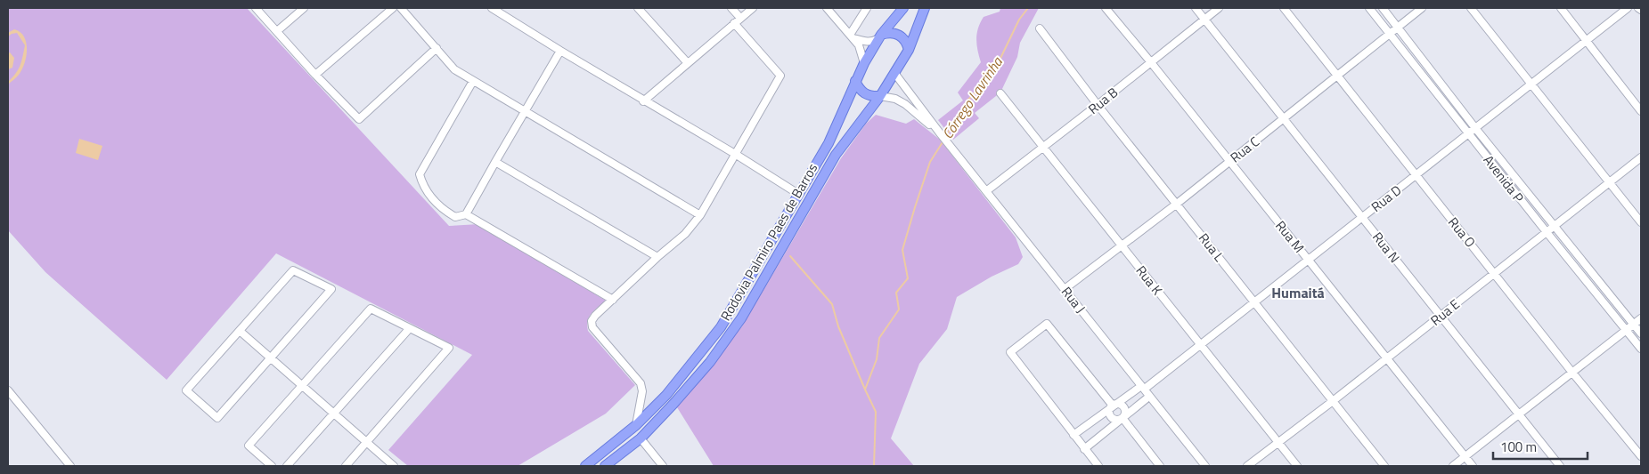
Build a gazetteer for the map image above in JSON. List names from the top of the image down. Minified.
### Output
{"streets":{"main road":["Rodovia Palmiro Paes de Barros"],"street":["Rua B","Rua C","Avenida P","Rua D","Rua O","Rua M","Rua L","Rua N","Rua K","Rua J","Rua E"]},"crossings":[["Rua B","Rua M"],["Rua B","Rua L"],["Rua B","Rua N"],["Rua B","Rua K"],["Rua B","Rua J"],["Rua C","Avenida P"],["Rua C","Rua O"],["Rua C","Rua M"],["Rua C","Rua L"],["Rua C","Rua N"],["Rua C","Rua K"],["Rua C","Rua J"],["Avenida P","Rua D"],["Avenida P","Rua E"],["Rua D","Rua O"],["Rua D","Rua M"],["Rua D","Rua L"],["Rua D","Rua N"],["Rua D","Rua K"],["Rua D","Rua J"],["Rua O","Rua E"],["Rua M","Rua E"],["Rodovia Palmiro Paes de Barros","Rua J"],["Rua L","Rua E"],["Rua N","Rua E"],["Rua K","Rua E"]],"districts":["Humaitá"],"water":["Córrego Lavrinha"],"scale_bar":"100 m"}
